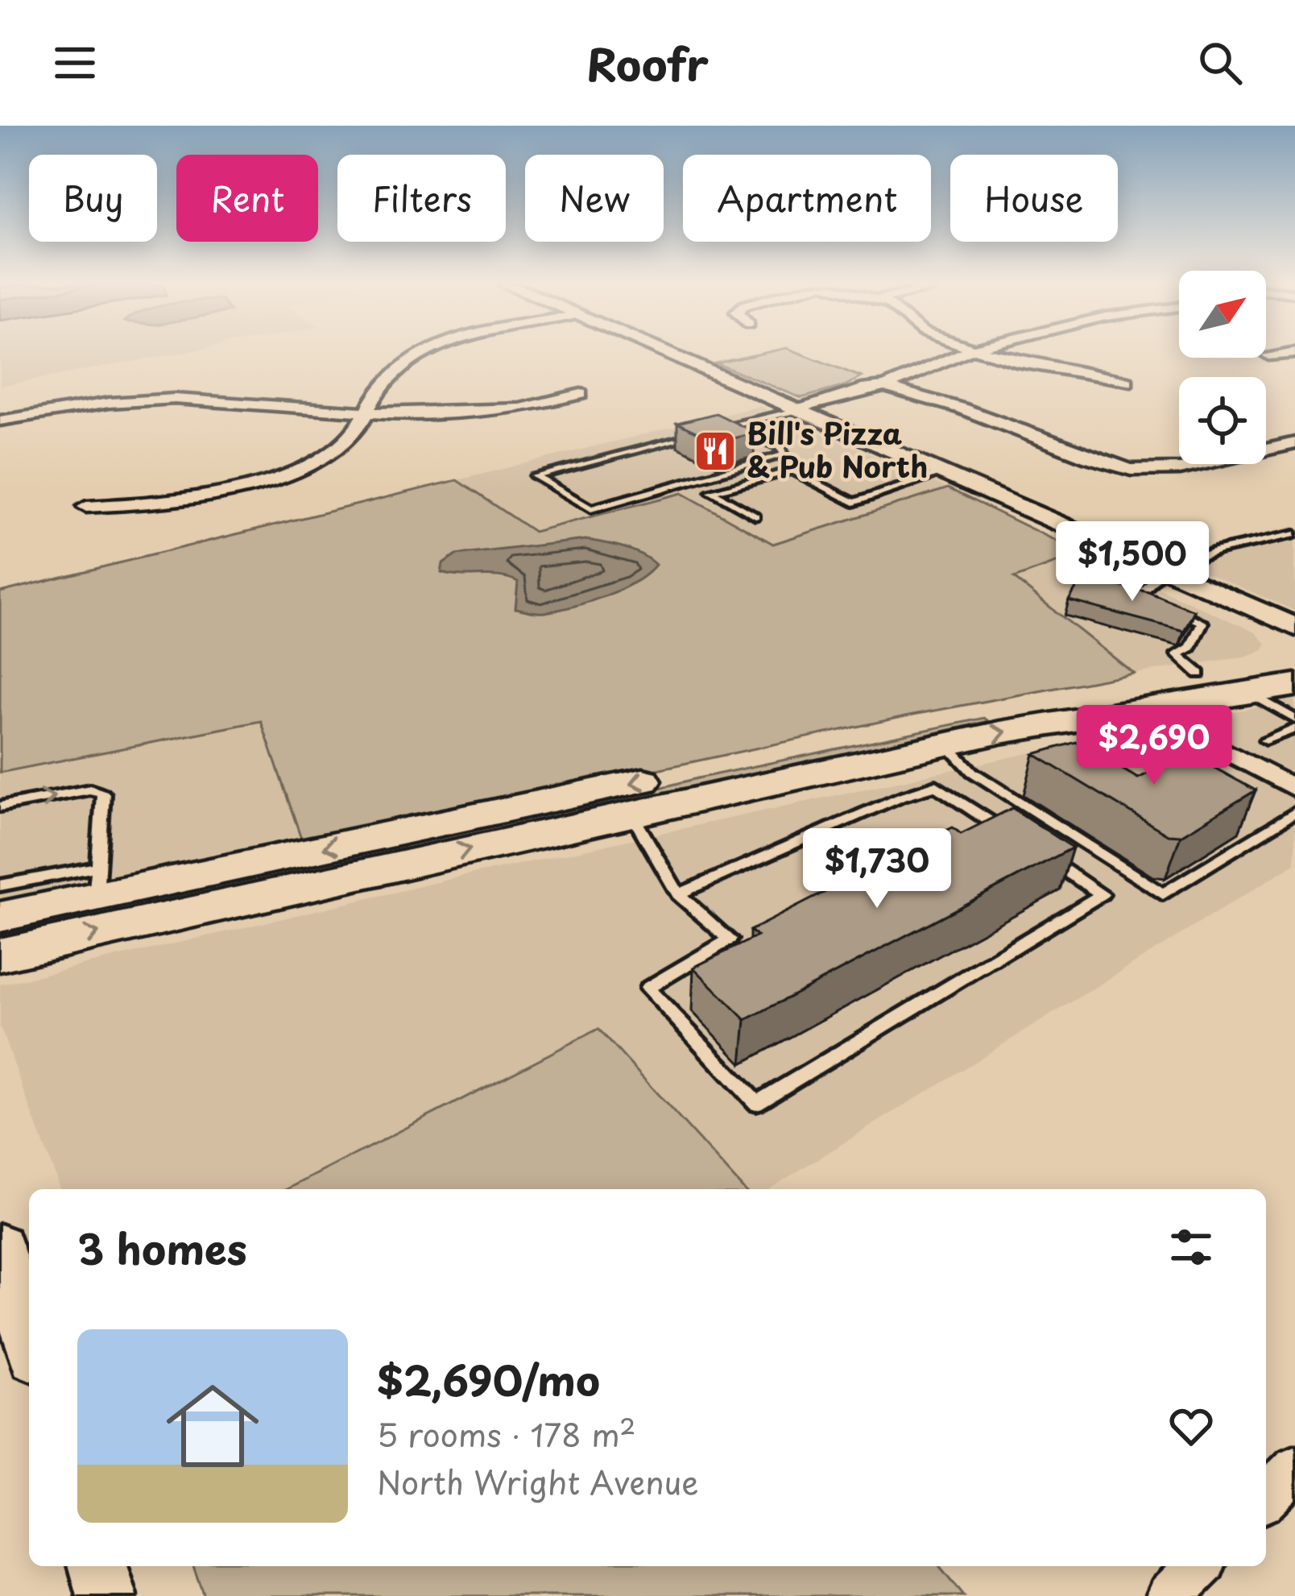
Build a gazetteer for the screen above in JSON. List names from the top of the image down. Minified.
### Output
{"places":{"restaurant":["Bill's Pizza & Pub North"]},"north":"top right","page":{"header":"Roofr","chip":["Buy","Rent","Filters","New","Apartment","House"],"price":["$1,500","$2,690","$1,730"],"heading":"3 homes","list":[{"name":"$2,690/mo","note":"5 rooms · 178 m² · North Wright Avenue"}]}}
